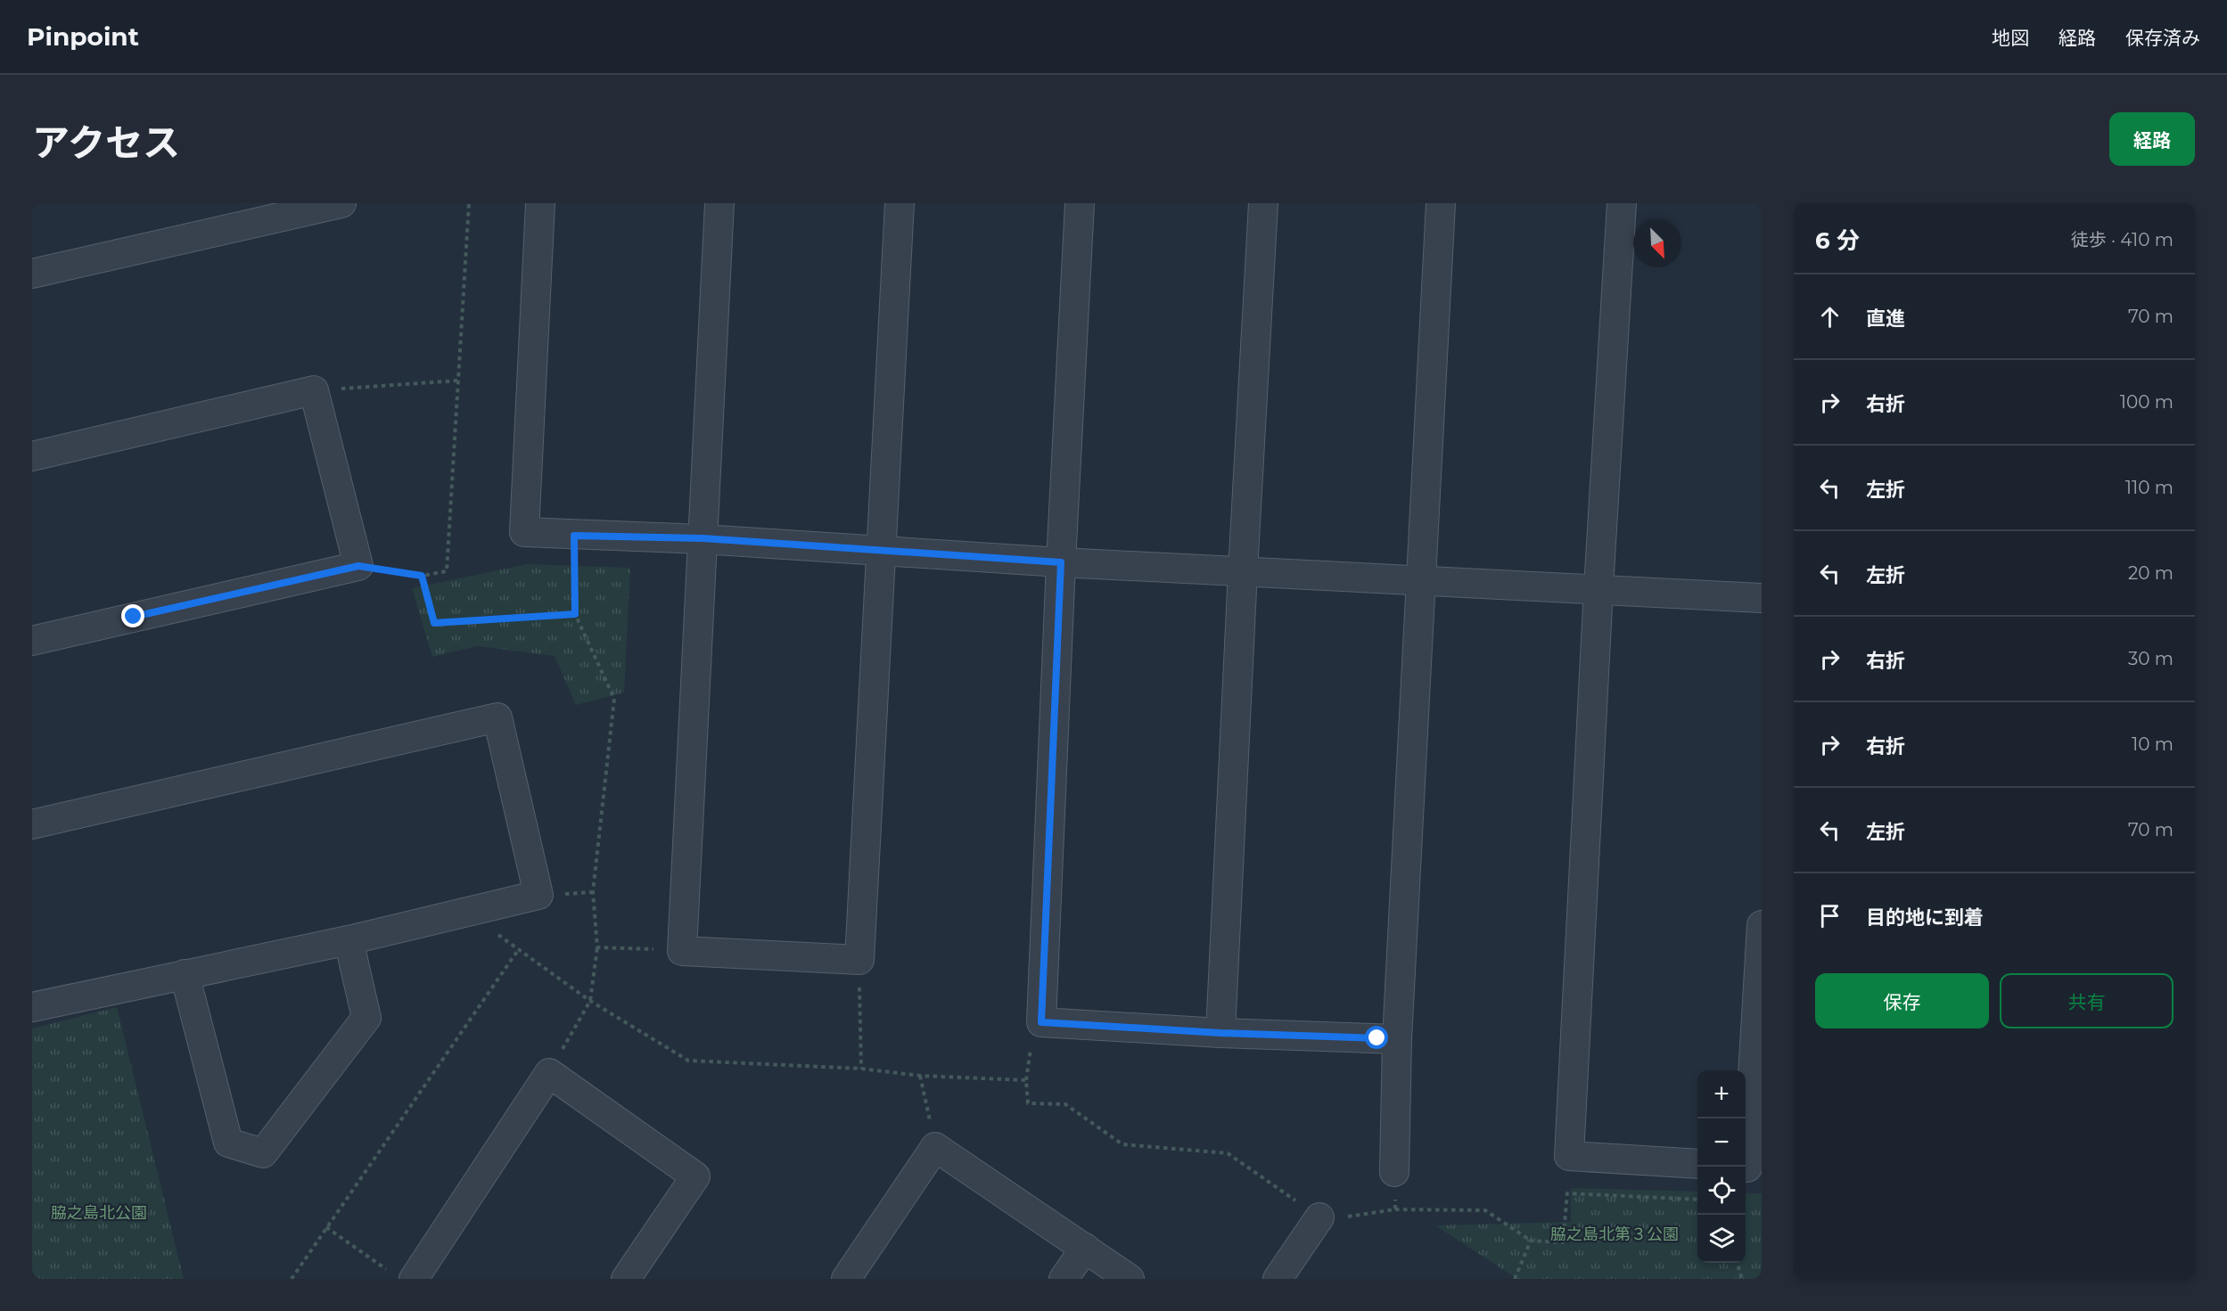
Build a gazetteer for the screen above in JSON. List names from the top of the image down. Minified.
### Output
{"parks":["脇之島北公園","脇之島北第３公園"],"north":"bottom right","page":{"header":"Pinpoint","nav":["地図","経路","保存済み"],"title":"アクセス","buttons":["経路",["保存","共有"]],"heading":["6 分","徒歩 · 410 m"],"list":[["直進","70 m"],["右折","100 m"],["左折","110 m"],["左折","20 m"],["右折","30 m"],["右折","10 m"],["左折","70 m"],"目的地に到着"],"map_buttons":["+","−"]}}
